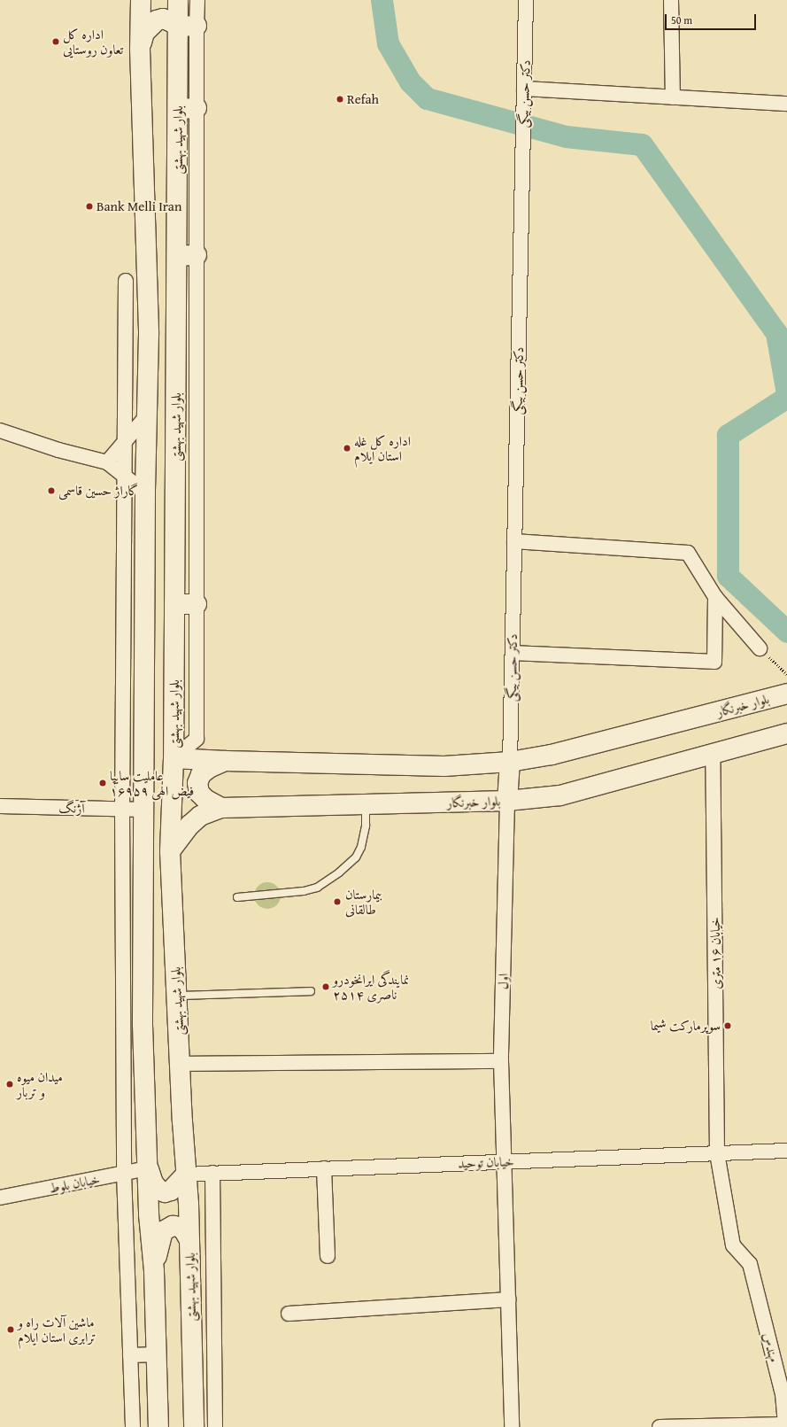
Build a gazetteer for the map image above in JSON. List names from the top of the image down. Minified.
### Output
{"streets":{"main road":["بلوار شهید بهشتی","بلوار خبرنگار"],"street":["دکتر حسن بیگی","آژنگ","خیابان ۱۶ متری","اول","خیابان توحید","خیابان بلوط","مهندس"]},"crossings":[["دکتر حسن بیگی","بلوار خبرنگار"],["بلوار شهید بهشتی","بلوار خبرنگار"],["بلوار شهید بهشتی","خیابان توحید"],["بلوار خبرنگار","خیابان ۱۶ متری"],["بلوار خبرنگار","اول"],["خیابان ۱۶ متری","خیابان توحید"],["خیابان ۱۶ متری","مهندس"],["اول","خیابان توحید"],["خیابان توحید","مهندس"]],"places":["اداره کل تعاون روستایی","Refah","Bank Melli Iran","اداره کل غله استان ایلام","گاراژ حسین قاسمی","عاملیت سایپا ۱۶۹۵۹ فیض الهی","بیمارستان طالقانی","نمایندگی ایرانخودرو ناصری ۲۵۱۴","سوپرمارکت شیما","میدان میوه و تربار","ماشین آلات راه و ترابری استان ایلام"],"scale_bar":"50 m"}
